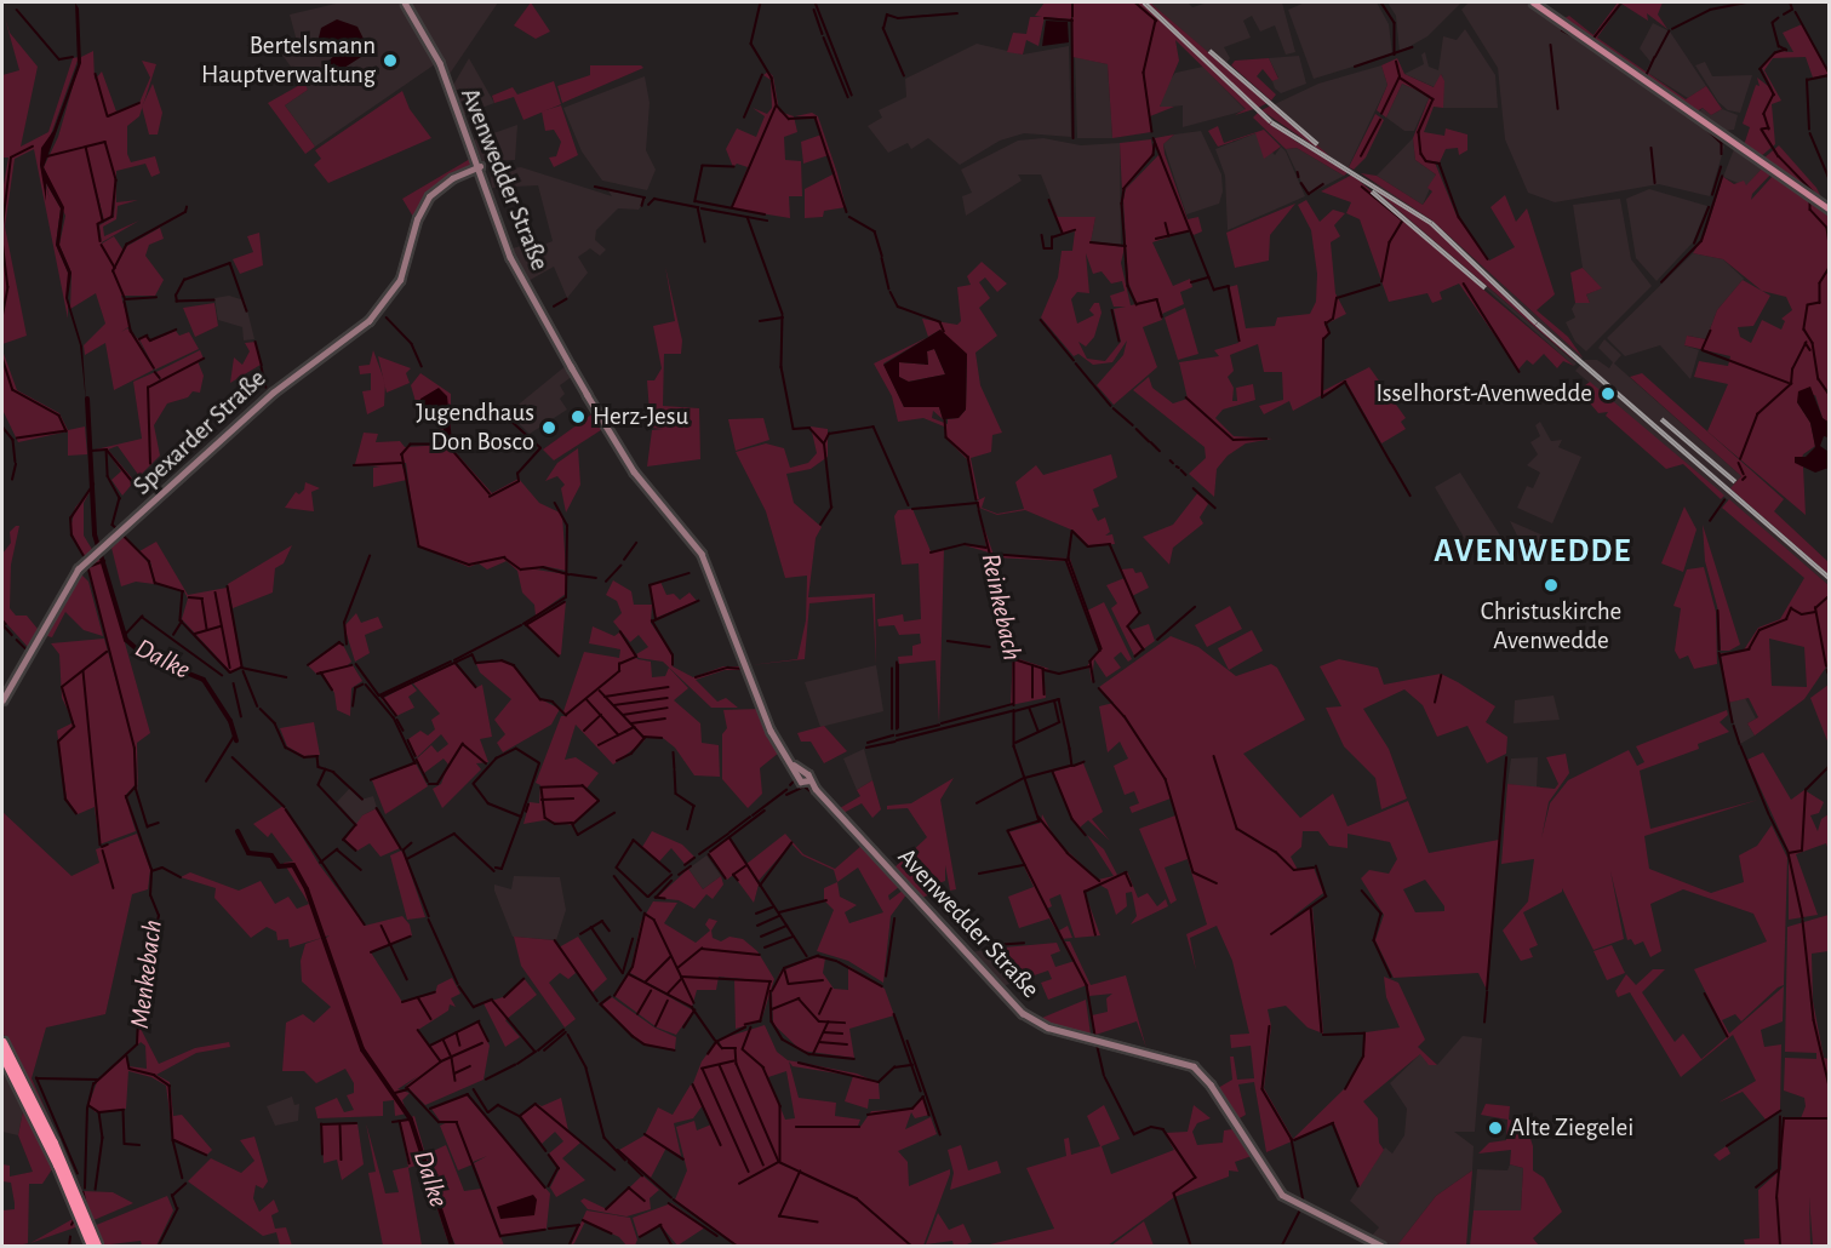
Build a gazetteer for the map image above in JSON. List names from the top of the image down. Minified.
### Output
{"streets":{"main road":["Avenwedder Straße","Spexarder Straße"]},"districts":["AVENWEDDE"],"water":["Reinkebach","Dalke","Menkebach"],"places":["Bertelsmann Hauptverwaltung","Isselhorst-Avenwedde","Herz-Jesu","Jugendhaus Don Bosco","Christuskirche Avenwedde","Alte Ziegelei"]}
